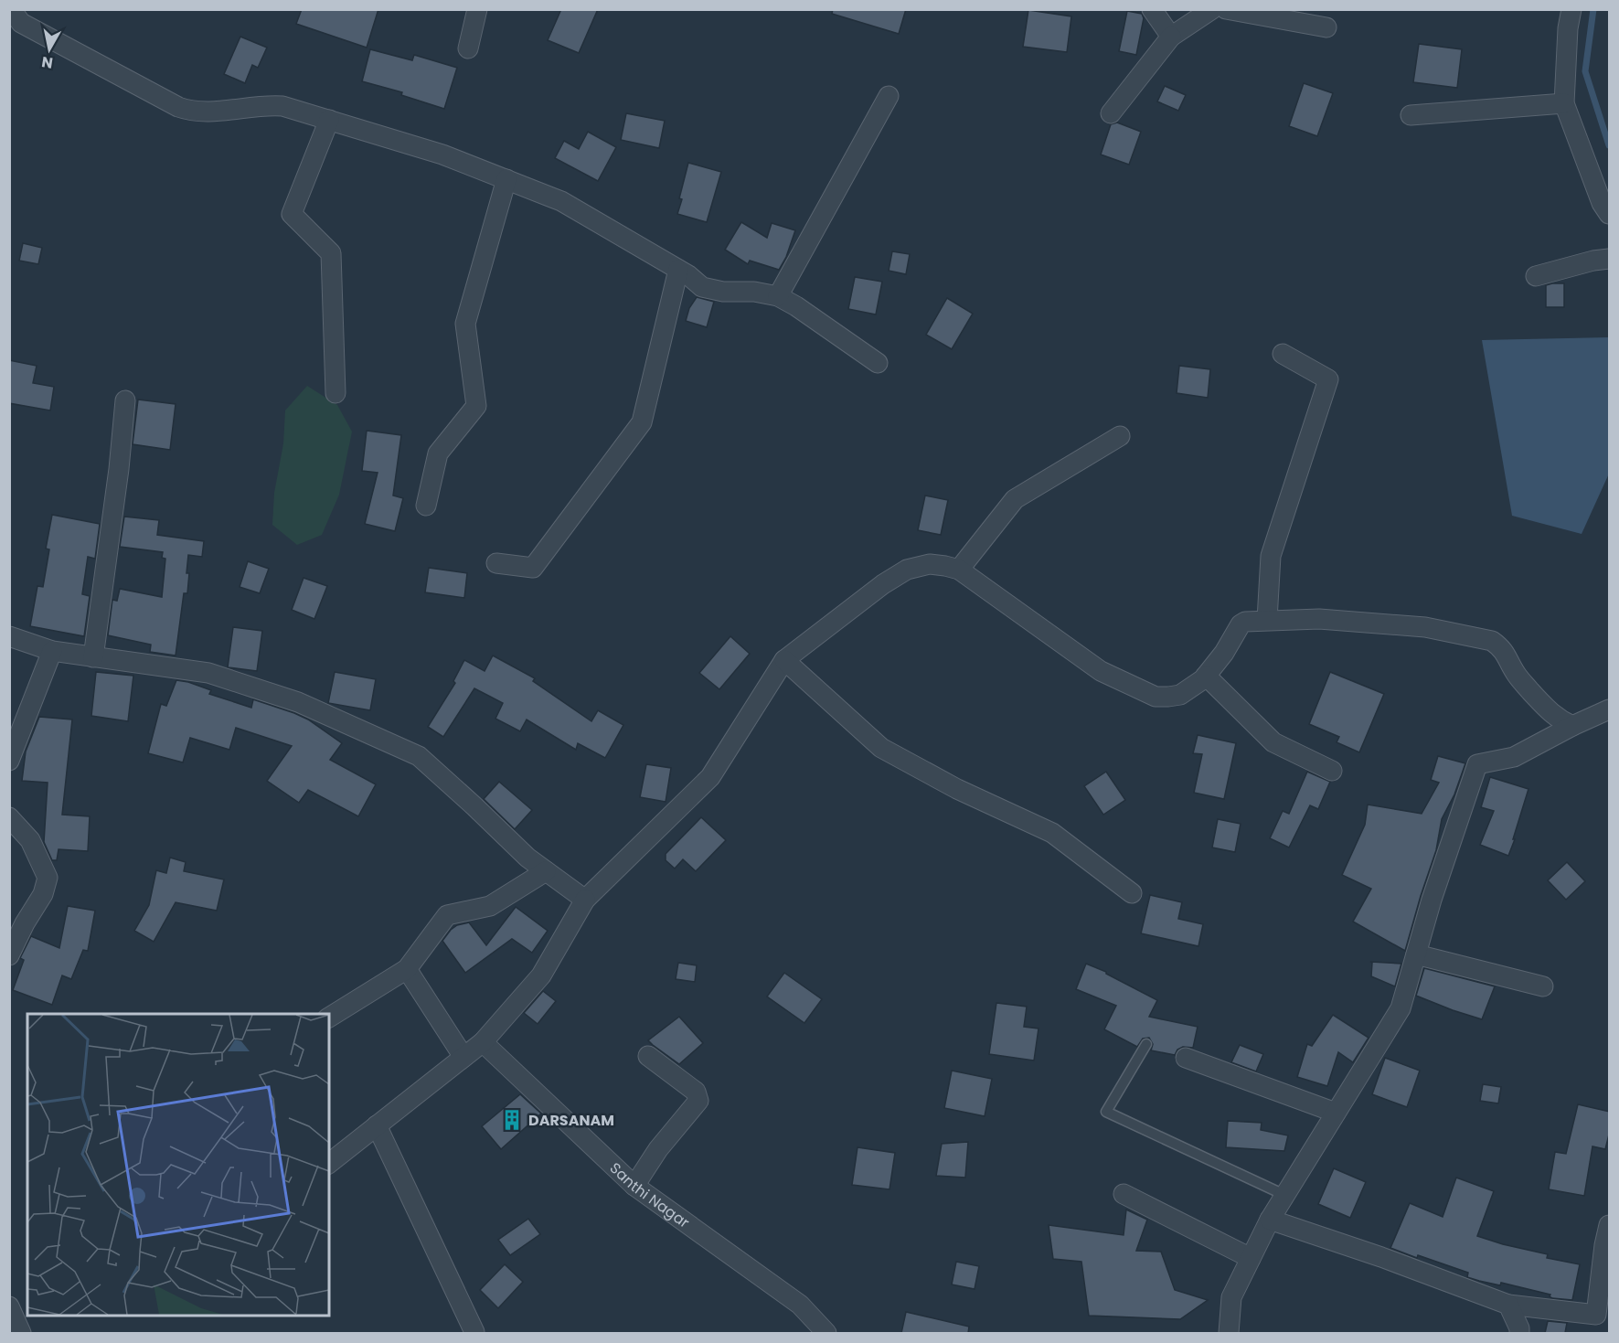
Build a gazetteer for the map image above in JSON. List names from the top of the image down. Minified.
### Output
{"streets":{"street":["Santhi Nagar"]},"places":{"building":["DARSANAM"]},"north":"bottom"}
